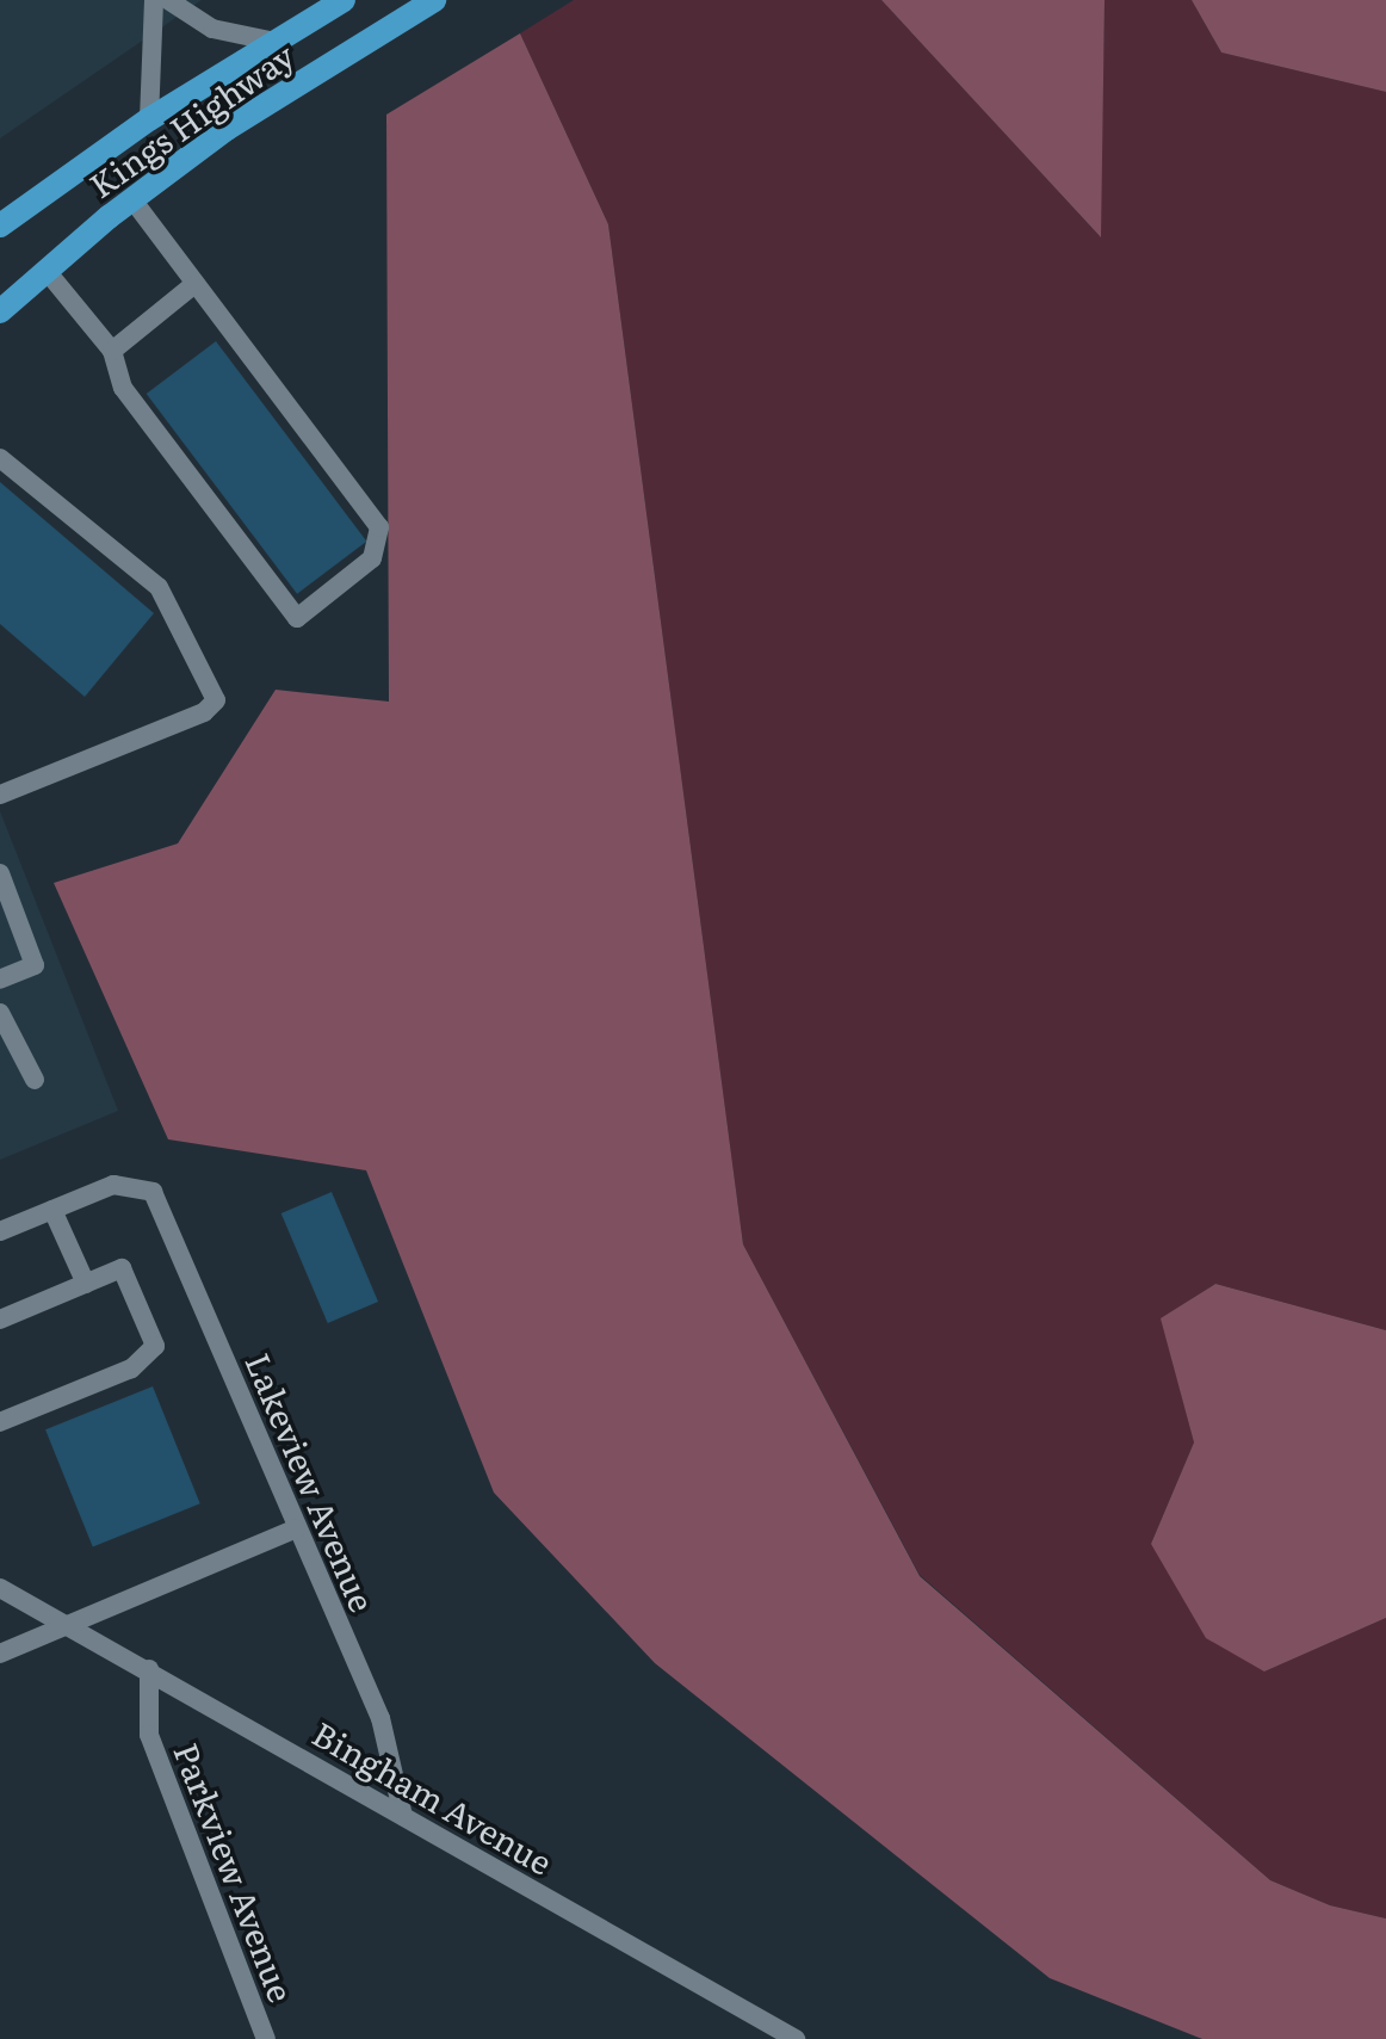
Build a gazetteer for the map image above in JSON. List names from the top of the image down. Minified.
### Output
{"streets":{"main road":["Kings Highway"],"street":["Lakeview Avenue","Bingham Avenue","Parkview Avenue"]},"crossings":[["Lakeview Avenue","Bingham Avenue"],["Bingham Avenue","Parkview Avenue"]]}
